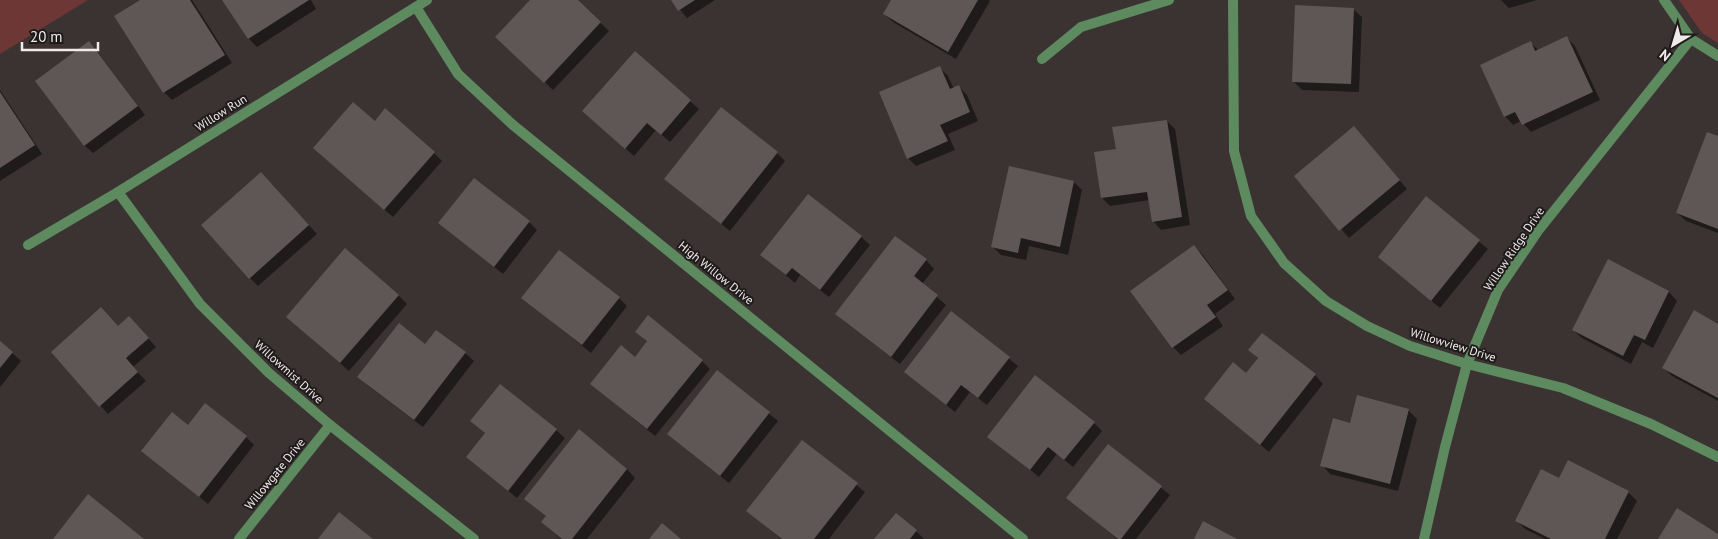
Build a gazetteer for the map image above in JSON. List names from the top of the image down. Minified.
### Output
{"streets":{"street":["Willow Run","Willow Ridge Drive","High Willow Drive","Willowview Drive","Willowmist Drive","Willowgate Drive"]},"crossings":[["Willow Run","High Willow Drive"],["Willow Run","Willowmist Drive"],["Willow Ridge Drive","Willowview Drive"],["Willowmist Drive","Willowgate Drive"]],"scale_bar":"20 m","north":"bottom left"}
